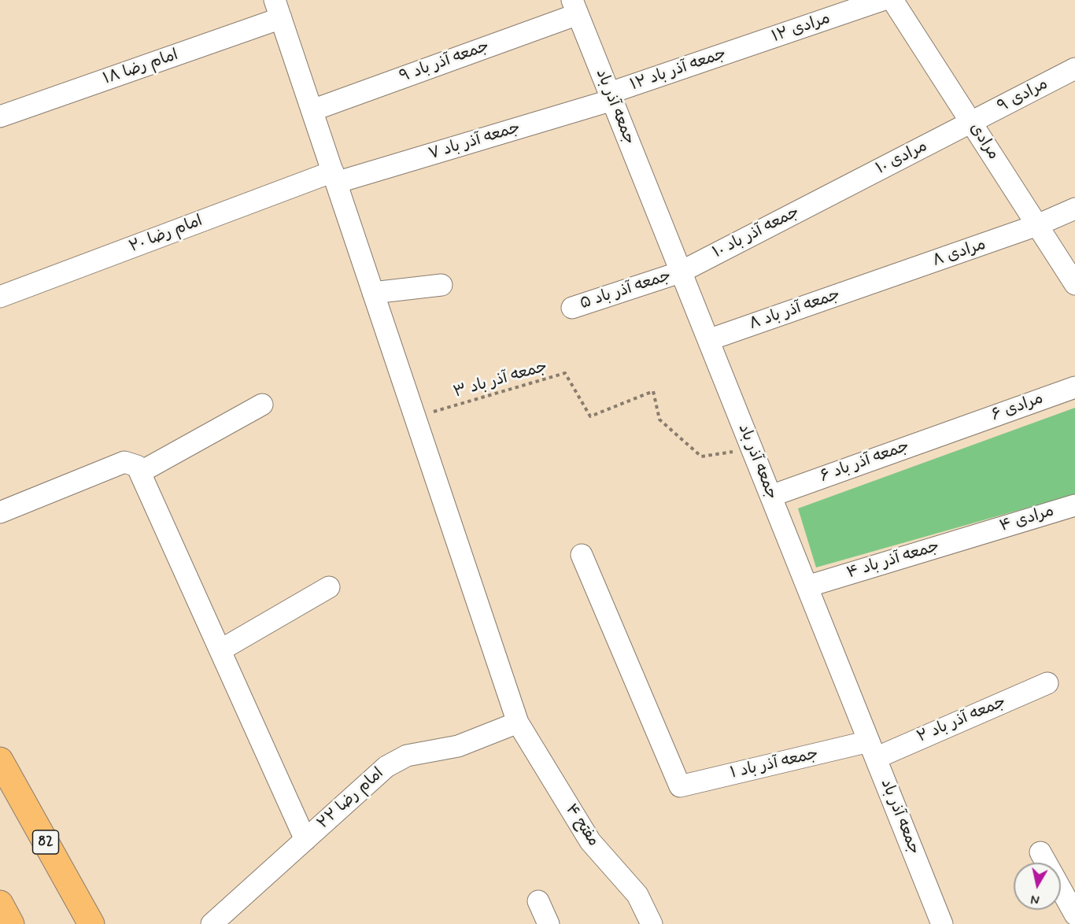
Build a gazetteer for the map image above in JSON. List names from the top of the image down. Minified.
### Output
{"streets":{"main road":["82"],"street":["مرادی ۱۲","جمعه آذر باد ۹","امام رضا ۱۸","جمعه آذر باد ۱۲","مرادی ۹","جمعه آذر باد","جمعه آذر باد ۷","مرادی","مرادی ۱۰","جمعه آذر باد ۱۰","امام رضا ۲۰","مرادی ۸","جمعه آذر باد ۵","جمعه آذر باد ۸","مرادی ۶","جمعه آذر باد ۶","مرادی ۴","جمعه آذر باد ۴","جمعه آذر باد ۲","جمعه آذر باد ۱","امام رضا ۲۲","مفتح ۴"],"path":["جمعه آذر باد ۳"]},"crossings":[["مرادی ۱۲","جمعه آذر باد ۱۲"],["مرادی ۱۲","مرادی"],["جمعه آذر باد ۹","جمعه آذر باد"],["جمعه آذر باد ۹","مفتح ۴"],["امام رضا ۱۸","مفتح ۴"],["جمعه آذر باد ۱۲","جمعه آذر باد"],["جمعه آذر باد ۱۲","جمعه آذر باد ۷"],["مرادی ۹","مرادی"],["مرادی ۹","مرادی ۱۰"],["جمعه آذر باد","جمعه آذر باد ۷"],["جمعه آذر باد","جمعه آذر باد ۱۰"],["جمعه آذر باد","جمعه آذر باد ۵"],["جمعه آذر باد","جمعه آذر باد ۸"],["جمعه آذر باد","جمعه آذر باد ۳"],["جمعه آذر باد","جمعه آذر باد ۶"],["جمعه آذر باد","جمعه آذر باد ۴"],["جمعه آذر باد","جمعه آذر باد ۲"],["جمعه آذر باد","جمعه آذر باد ۱"],["جمعه آذر باد ۷","امام رضا ۲۰"],["جمعه آذر باد ۷","مفتح ۴"],["مرادی","مرادی ۱۰"],["مرادی","مرادی ۸"],["مرادی ۱۰","جمعه آذر باد ۱۰"],["جمعه آذر باد ۱۰","جمعه آذر باد ۵"],["امام رضا ۲۰","مفتح ۴"],["مرادی ۸","جمعه آذر باد ۸"],["جمعه آذر باد ۳","مفتح ۴"],["مرادی ۶","جمعه آذر باد ۶"],["مرادی ۴","جمعه آذر باد ۴"],["جمعه آذر باد ۲","جمعه آذر باد ۱"],["امام رضا ۲۲","مفتح ۴"]],"north":"bottom"}
